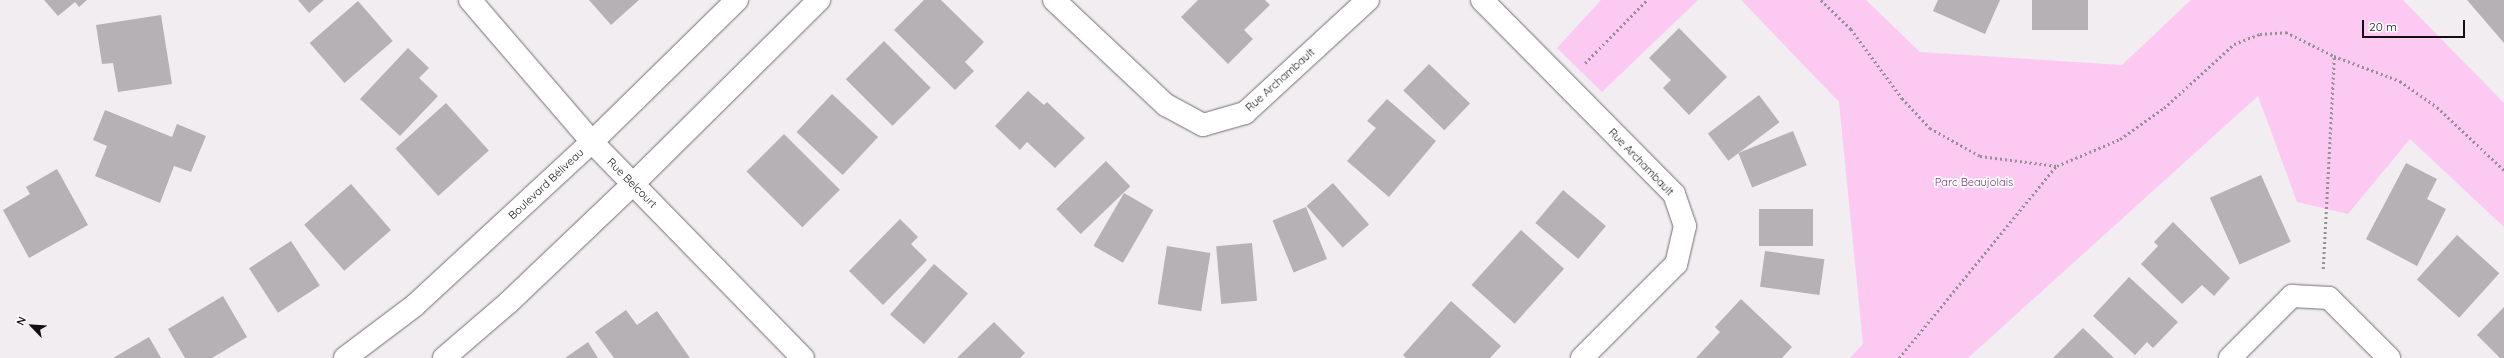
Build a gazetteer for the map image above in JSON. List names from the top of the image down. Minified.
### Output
{"streets":{"street":["Rue Archambault","Rue Belcourt","Boulevard Béliveau"]},"crossings":[["Rue Belcourt","Boulevard Béliveau"]],"parks":["Parc Beaujolais"],"scale_bar":"20 m","north":"top left"}
